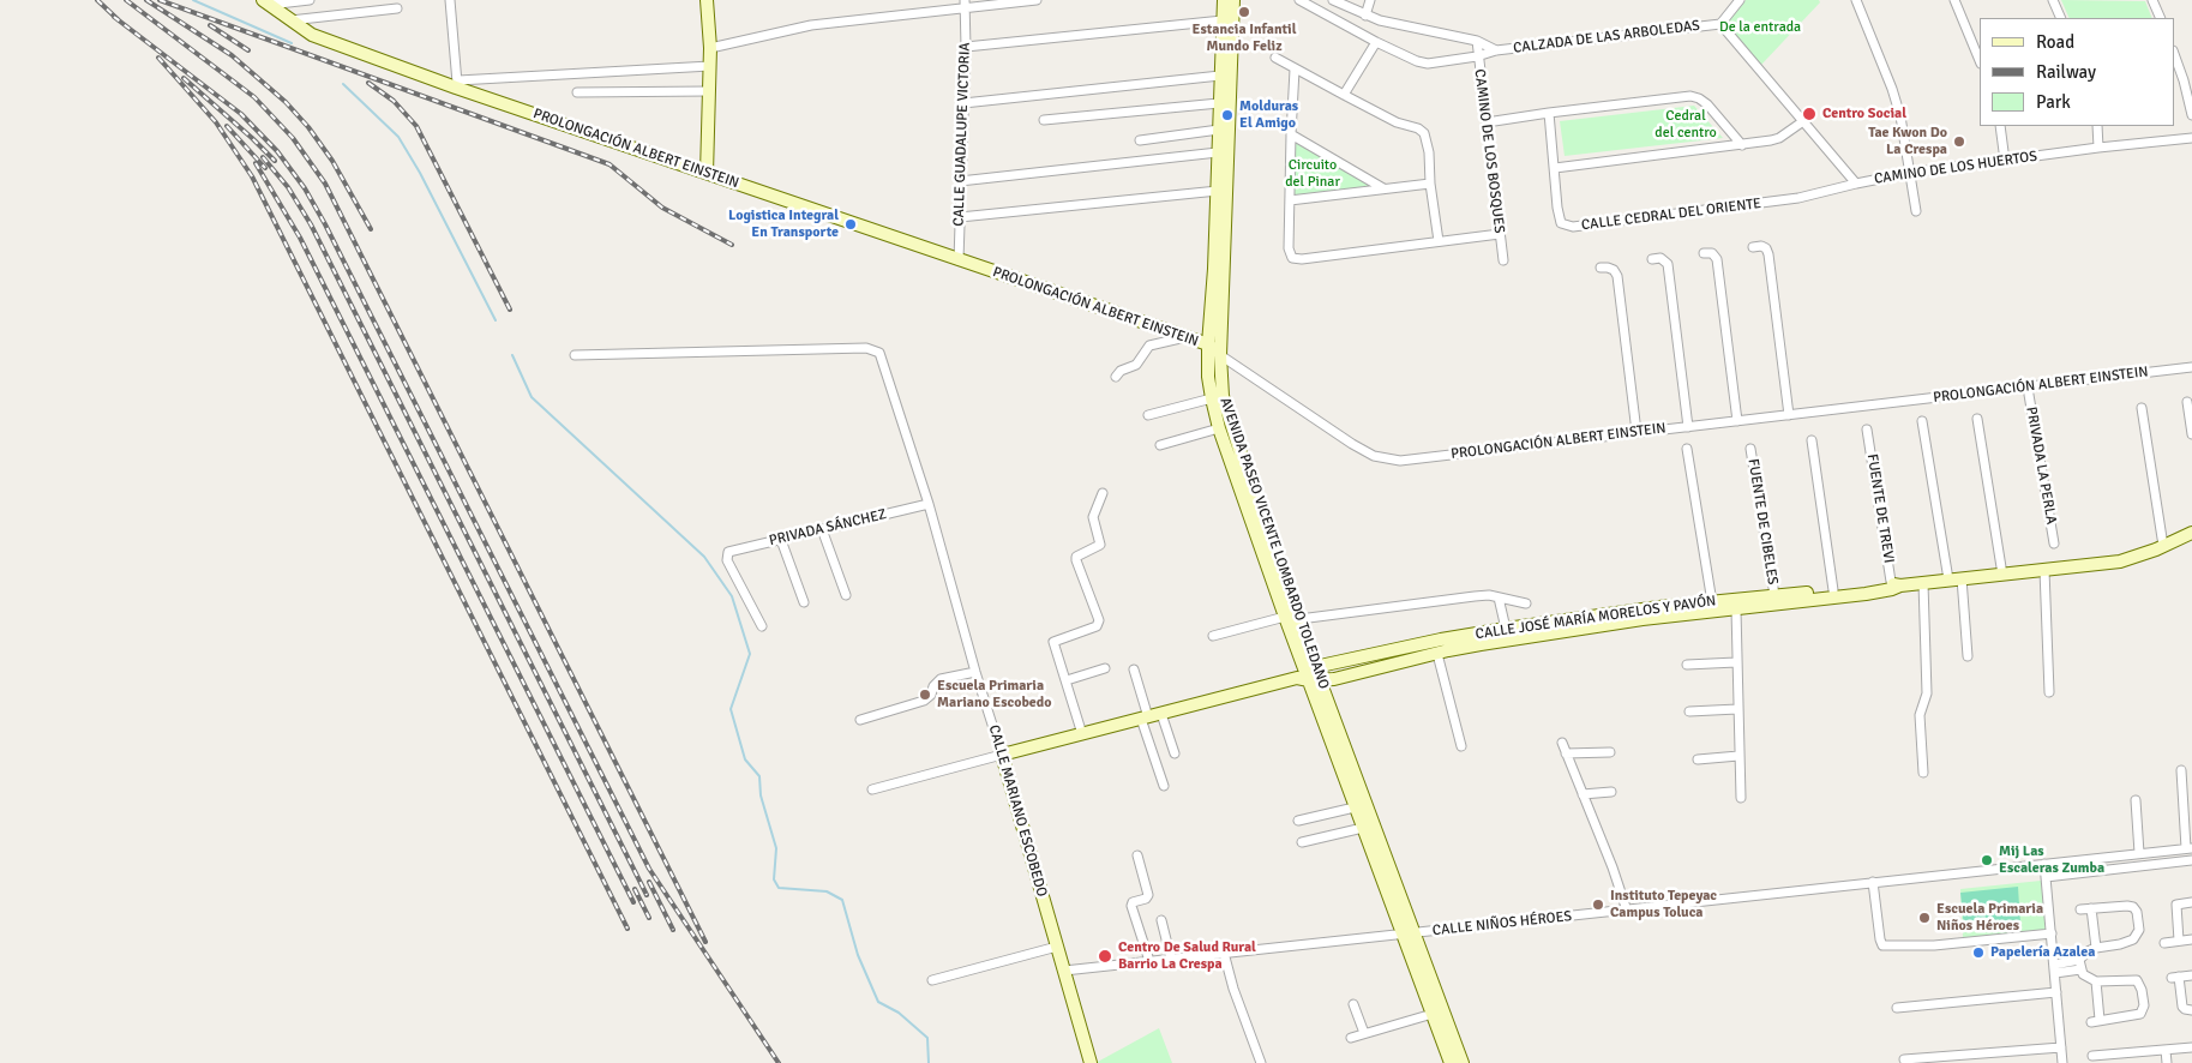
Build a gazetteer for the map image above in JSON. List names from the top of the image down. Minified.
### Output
{"streets":{"main road":["PROLONGACIÓN ALBERT EINSTEIN","AVENIDA PASEO VICENTE LOMBARDO TOLEDANO","CALLE JOSÉ MARÍA MORELOS Y PAVÓN","CALLE MARIANO ESCOBEDO"],"street":["CALZADA DE LAS ARBOLEDAS","CALLE GUADALUPE VICTORIA","CAMINO DE LOS BOSQUES","CAMINO DE LOS HUERTOS","CALLE CEDRAL DEL ORIENTE","PRIVADA LA PERLA","FUENTE DE TREVI","FUENTE DE CIBELES","PRIVADA SÁNCHEZ","CALLE NIÑOS HÉROES"]},"crossings":[["CALZADA DE LAS ARBOLEDAS","CAMINO DE LOS BOSQUES"],["CALZADA DE LAS ARBOLEDAS","CAMINO DE LOS HUERTOS"],["CALLE GUADALUPE VICTORIA","PROLONGACIÓN ALBERT EINSTEIN"],["PROLONGACIÓN ALBERT EINSTEIN","PRIVADA LA PERLA"],["PROLONGACIÓN ALBERT EINSTEIN","AVENIDA PASEO VICENTE LOMBARDO TOLEDANO"],["CAMINO DE LOS HUERTOS","CALLE CEDRAL DEL ORIENTE"],["FUENTE DE TREVI","CALLE JOSÉ MARÍA MORELOS Y PAVÓN"],["FUENTE DE CIBELES","CALLE JOSÉ MARÍA MORELOS Y PAVÓN"],["PRIVADA SÁNCHEZ","CALLE MARIANO ESCOBEDO"],["AVENIDA PASEO VICENTE LOMBARDO TOLEDANO","CALLE JOSÉ MARÍA MORELOS Y PAVÓN"],["AVENIDA PASEO VICENTE LOMBARDO TOLEDANO","CALLE NIÑOS HÉROES"],["CALLE JOSÉ MARÍA MORELOS Y PAVÓN","CALLE MARIANO ESCOBEDO"],["CALLE MARIANO ESCOBEDO","CALLE NIÑOS HÉROES"]],"parks":["De la entrada","Cedral del centro","Circuito del Pinar"],"places":["Estancia Infantil Mundo Feliz","Centro Social","Molduras El Amigo","Tae Kwon Do La Crespa","Logistica Integral En Transporte","Escuela Primaria Mariano Escobedo","Mij Las Escaleras Zumba","Instituto Tepeyac Campus Toluca","Escuela Primaria Niños Héroes","Papelería Azalea","Centro De Salud Rural Barrio La Crespa"],"legend":["Road","Railway","Park"]}
